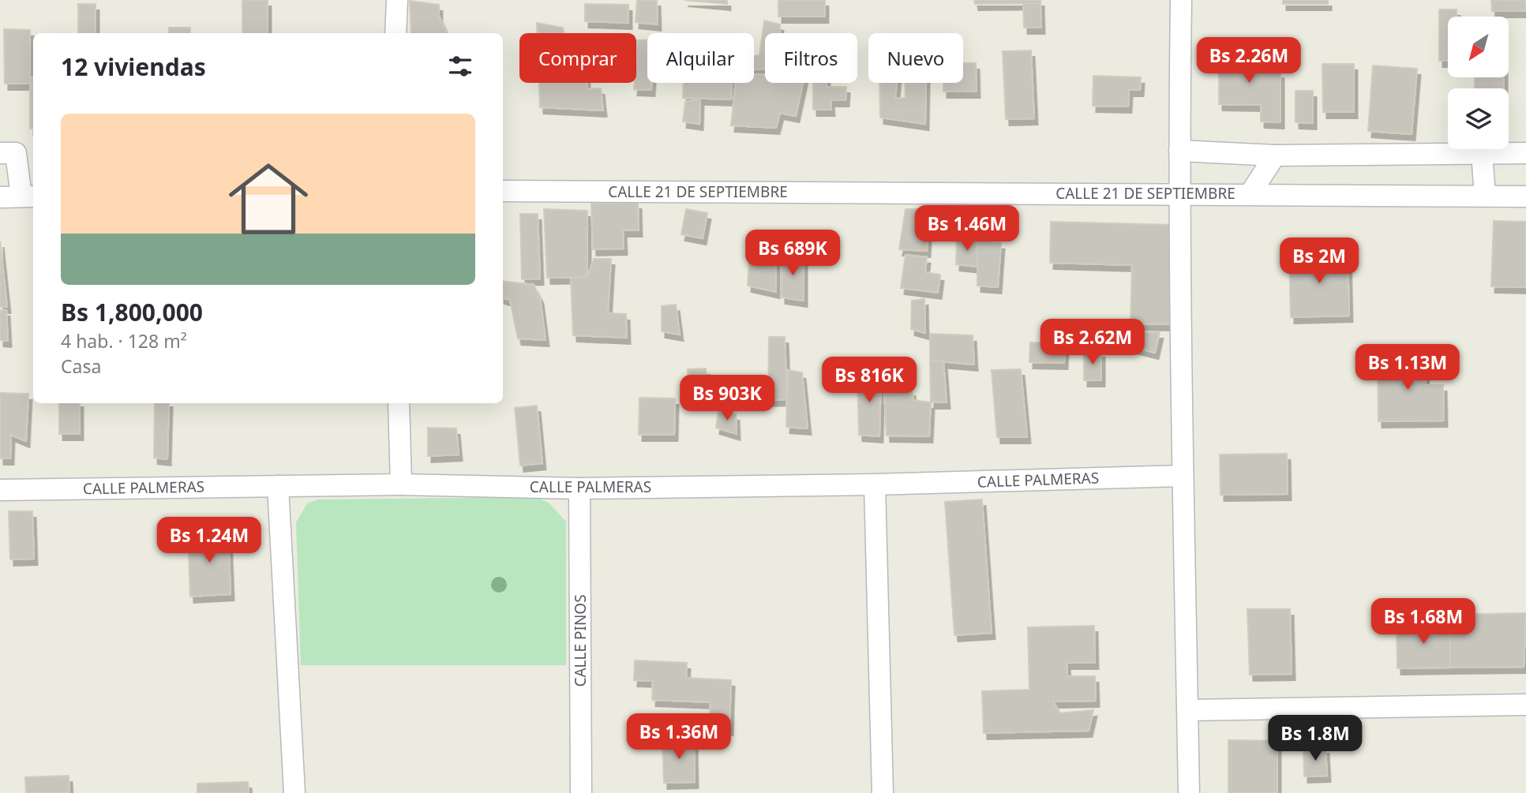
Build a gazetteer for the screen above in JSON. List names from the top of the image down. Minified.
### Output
{"streets":{"street":["CALLE 21 DE SEPTIEMBRE","CALLE PALMERAS","CALLE PINOS"]},"crossings":[["CALLE PALMERAS","CALLE PINOS"]],"north":"bottom left","page":{"chip":["Comprar","Alquilar","Filtros","Nuevo"],"heading":"12 viviendas","price":["Bs 2.26M","Bs 1.46M","Bs 689K","Bs 2M","Bs 2.62M","Bs 1.13M","Bs 816K","Bs 903K","Bs 1.24M","Bs 1.68M","Bs 1.36M","Bs 1.8M"],"list":[{"name":"Bs 1,800,000","note":"4 hab. · 128 m² · Casa"}]}}
